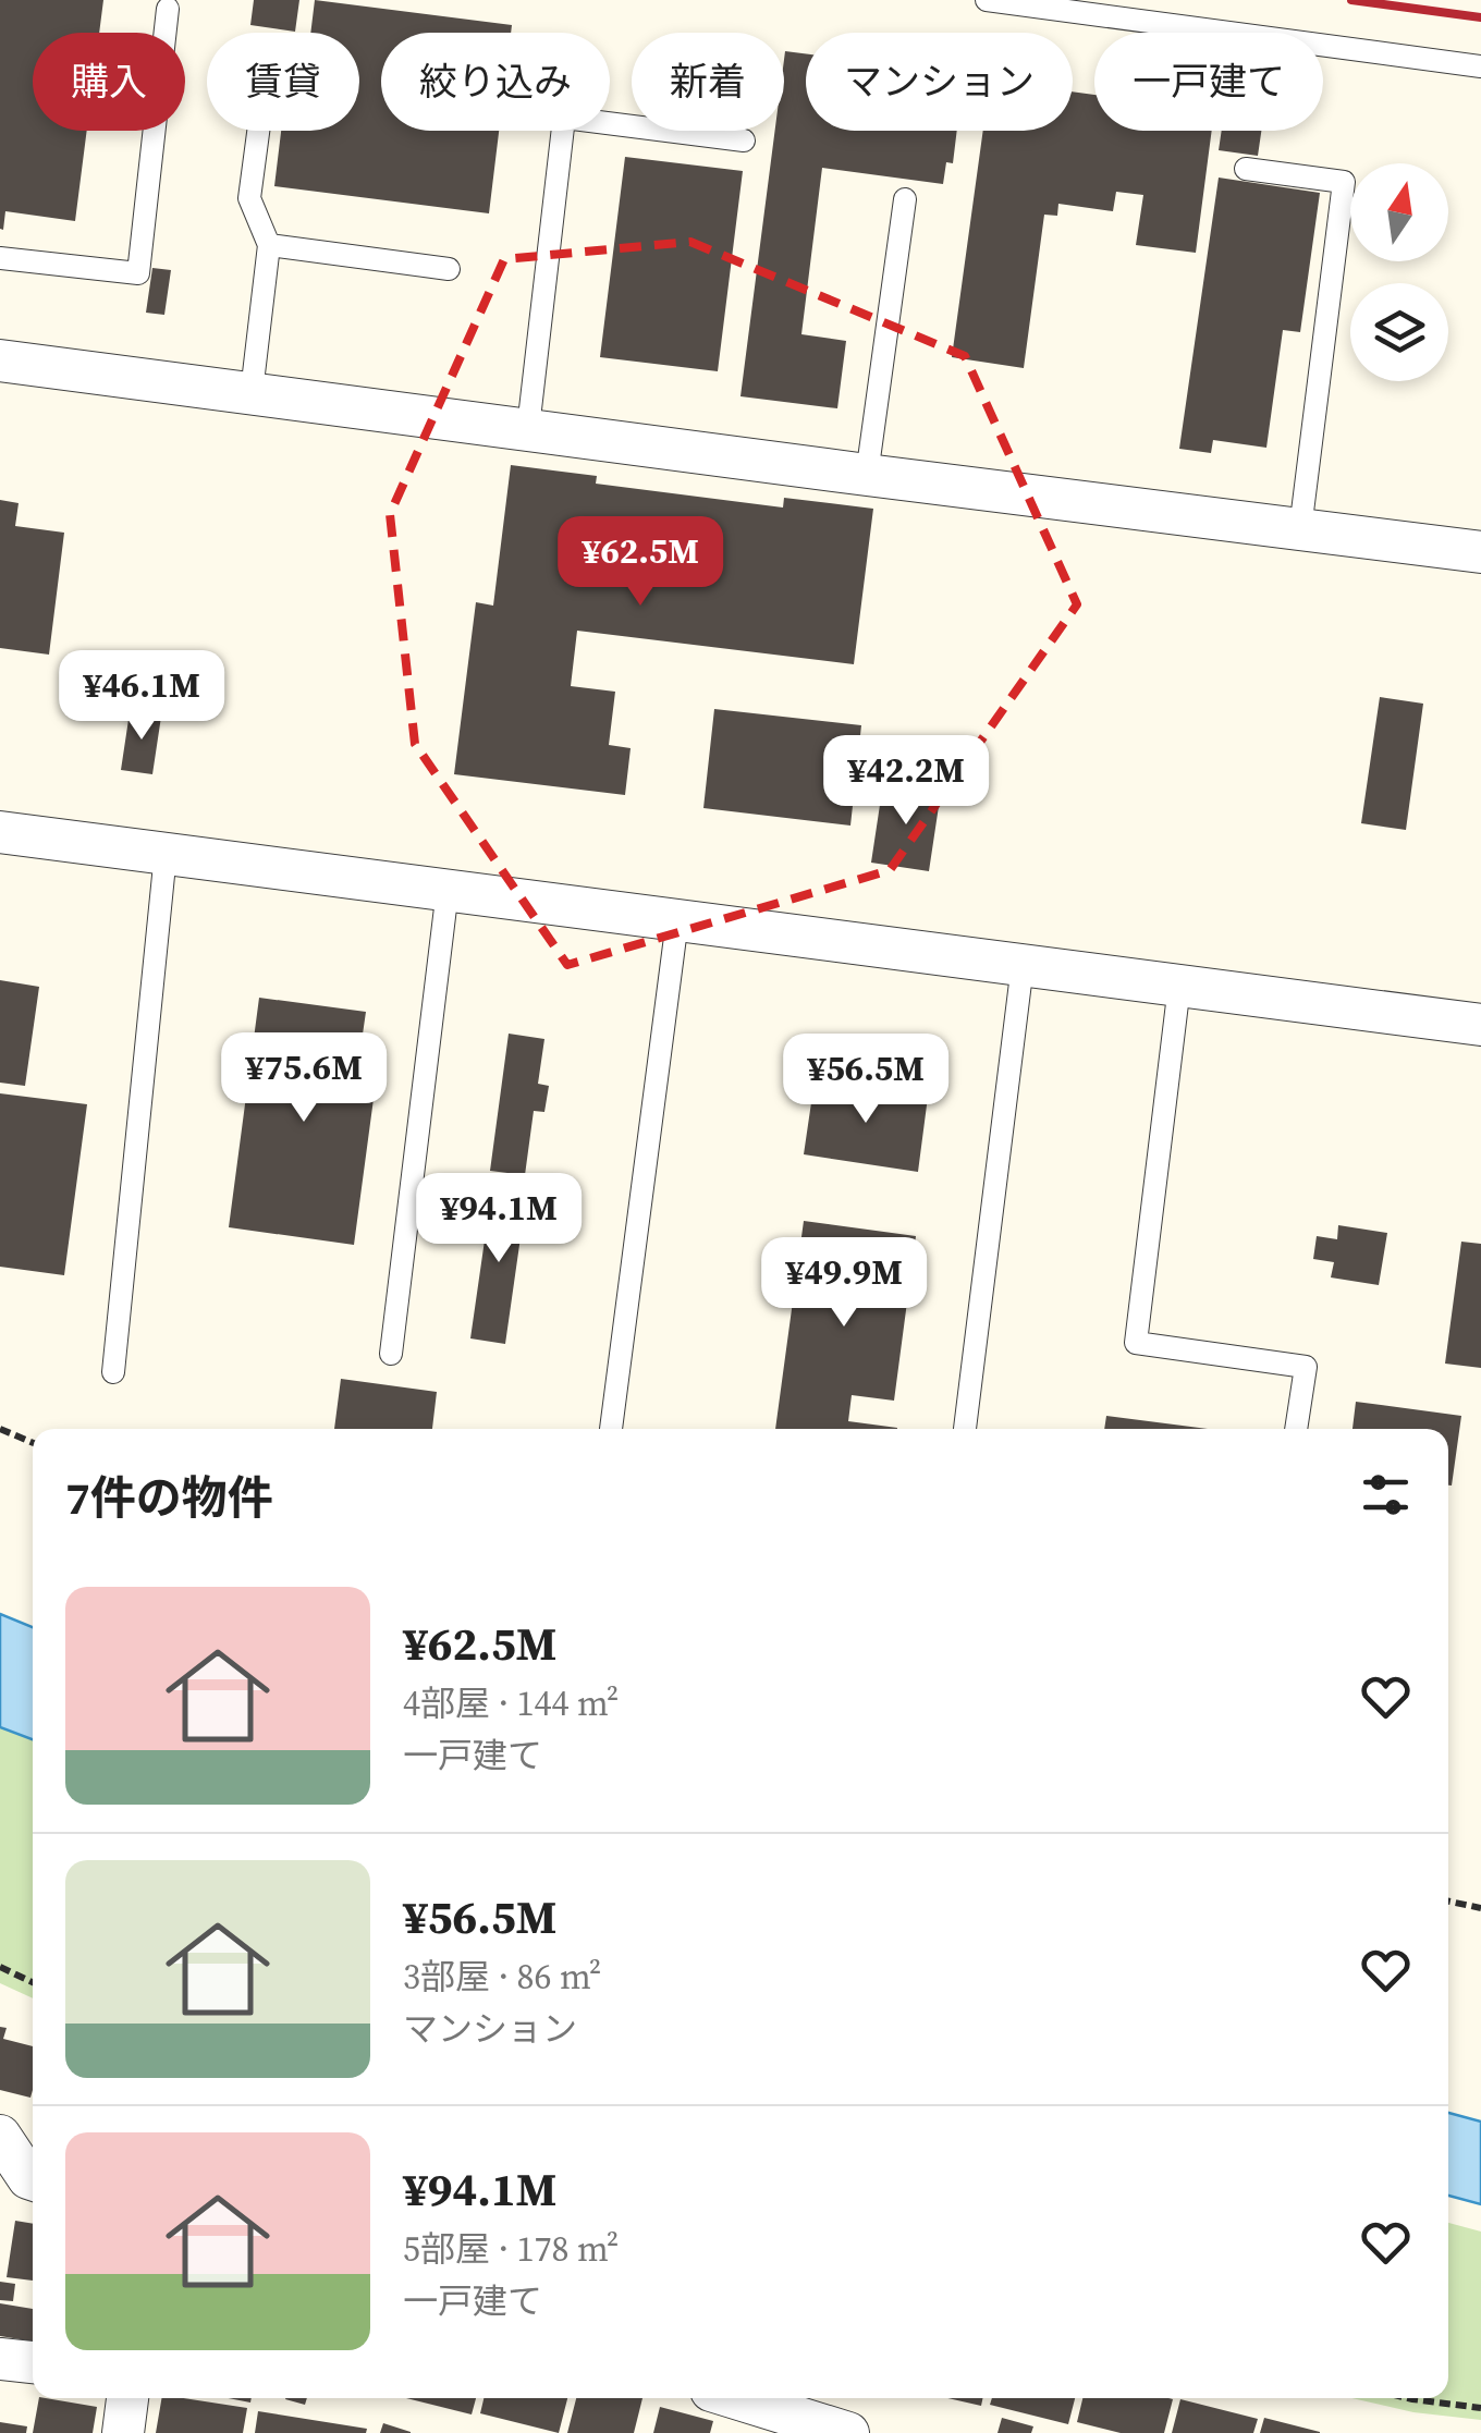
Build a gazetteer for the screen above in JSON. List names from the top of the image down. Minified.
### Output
{"north":"top","page":{"chip":["購入","賃貸","絞り込み","新着","マンション","一戸建て"],"price":["¥62.5M","¥46.1M","¥42.2M","¥75.6M","¥56.5M","¥94.1M","¥49.9M"],"heading":"7件の物件","list":[{"name":"¥62.5M","note":"4部屋 · 144 m² · 一戸建て"},{"name":"¥56.5M","note":"3部屋 · 86 m² · マンション"},{"name":"¥94.1M","note":"5部屋 · 178 m² · 一戸建て"}]}}
